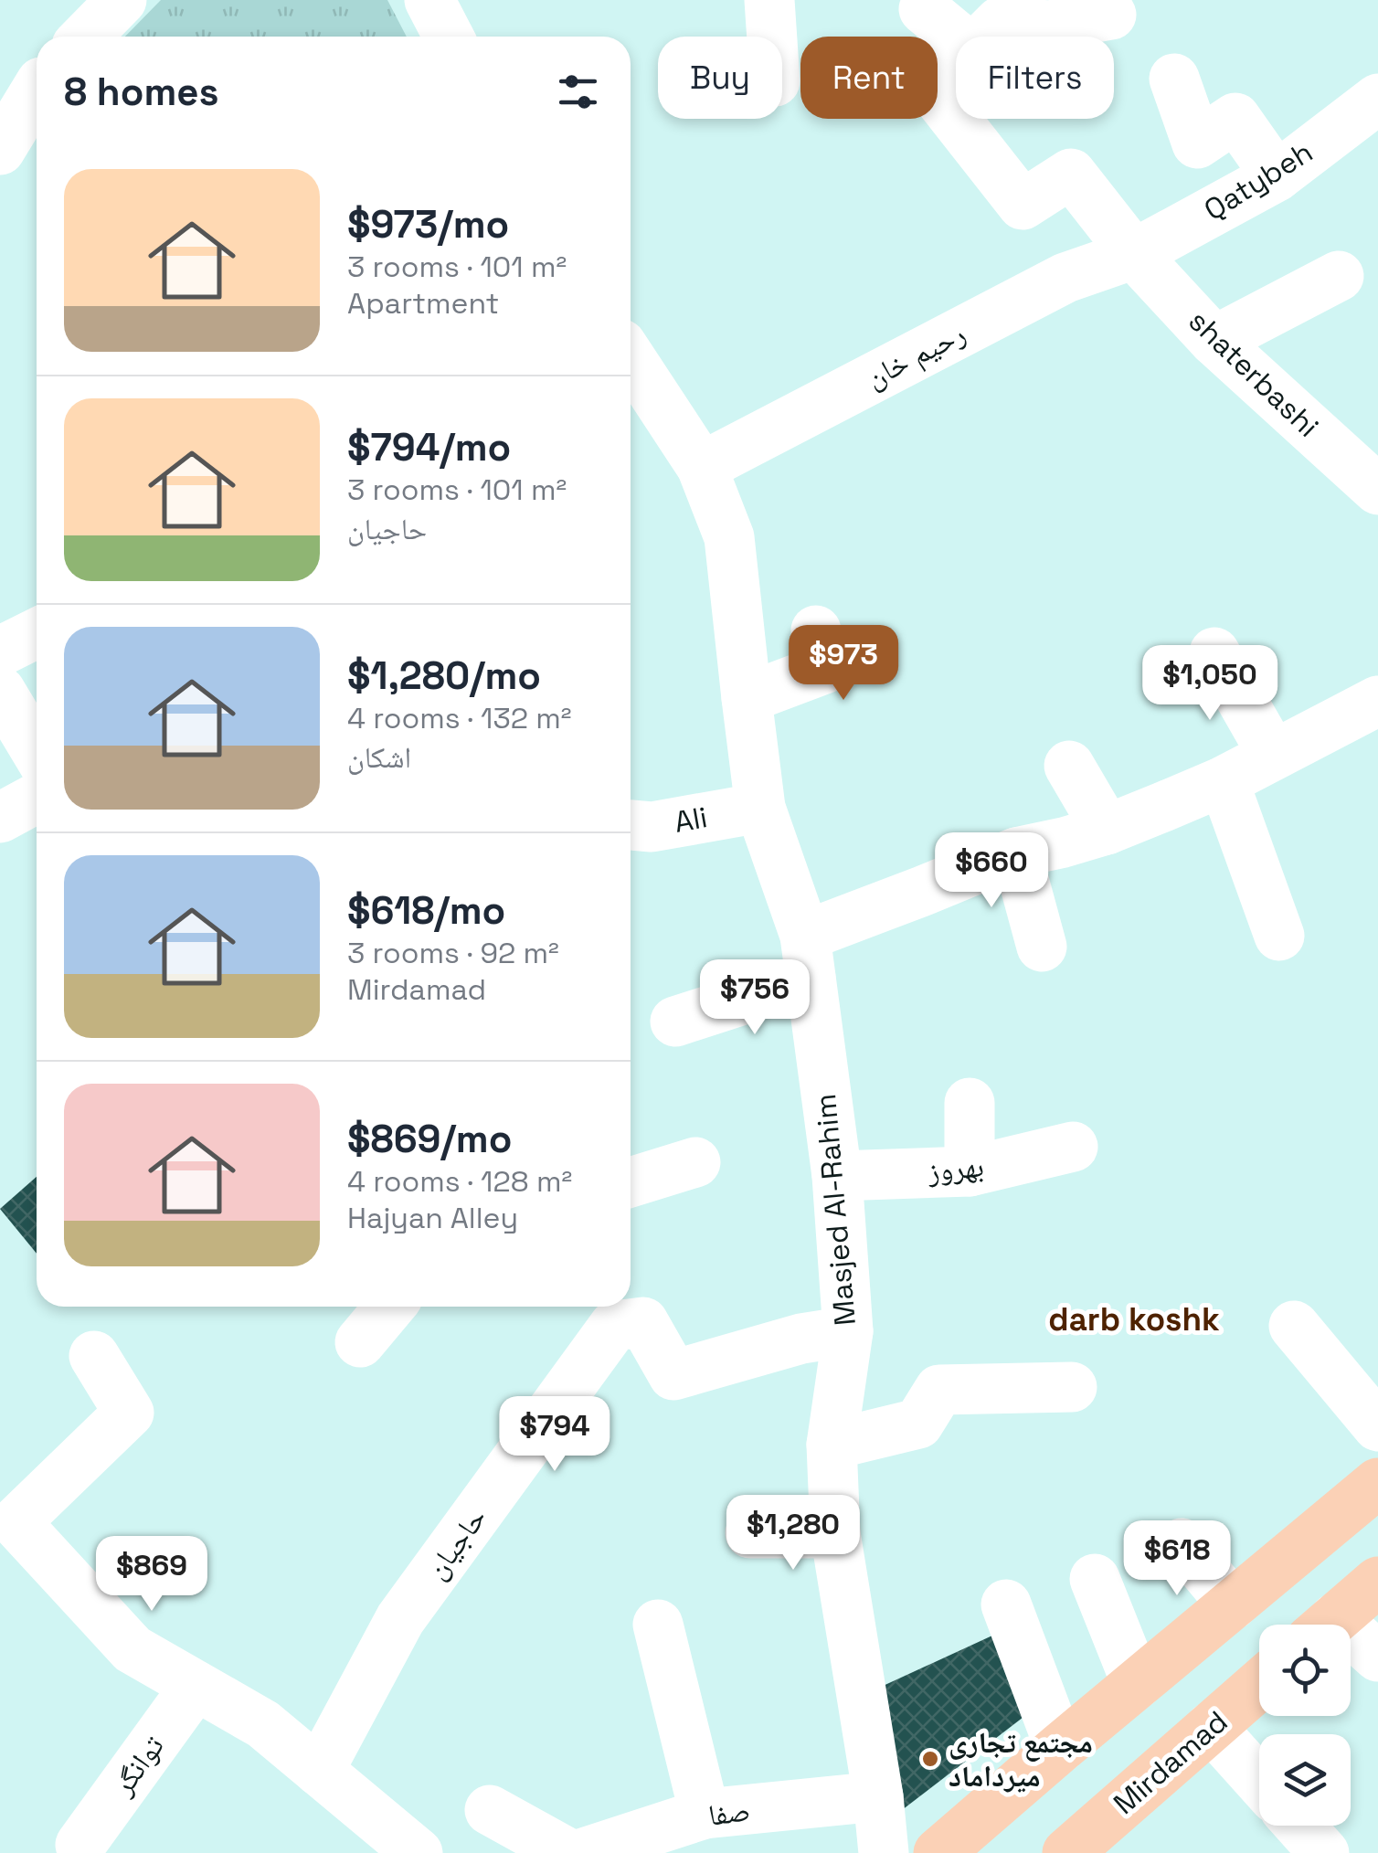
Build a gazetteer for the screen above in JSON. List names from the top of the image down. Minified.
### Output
{"streets":{"main road":["Mirdamad"],"street":["Qatybeh","رحیم خان","shaterbashi","Ali","بهروز","Masjed Al-Rahim","حاجیان","توانگر","صفا"]},"crossings":[["Qatybeh","رحیم خان"],["Qatybeh","shaterbashi"],["رحیم خان","shaterbashi"],["رحیم خان","Masjed Al-Rahim"],["Ali","Masjed Al-Rahim"],["بهروز","Masjed Al-Rahim"],["Masjed Al-Rahim","حاجیان"],["Masjed Al-Rahim","صفا"]],"districts":["darb koshk"],"places":["مجتمع تجاری میرداماد"],"page":{"chip":["Buy","Rent","Filters"],"heading":"8 homes","list":[{"name":"$973/mo","note":"3 rooms · 101 m² · Apartment"},{"name":"$794/mo","note":"3 rooms · 101 m² · حاجیان"},{"name":"$1,280/mo","note":"4 rooms · 132 m² · اشکان"},{"name":"$618/mo","note":"3 rooms · 92 m² · Mirdamad"},{"name":"$869/mo","note":"4 rooms · 128 m² · Hajyan Alley"}],"price":["$973","$1,050","$660","$756","$794","$1,280","$618","$869"]}}
